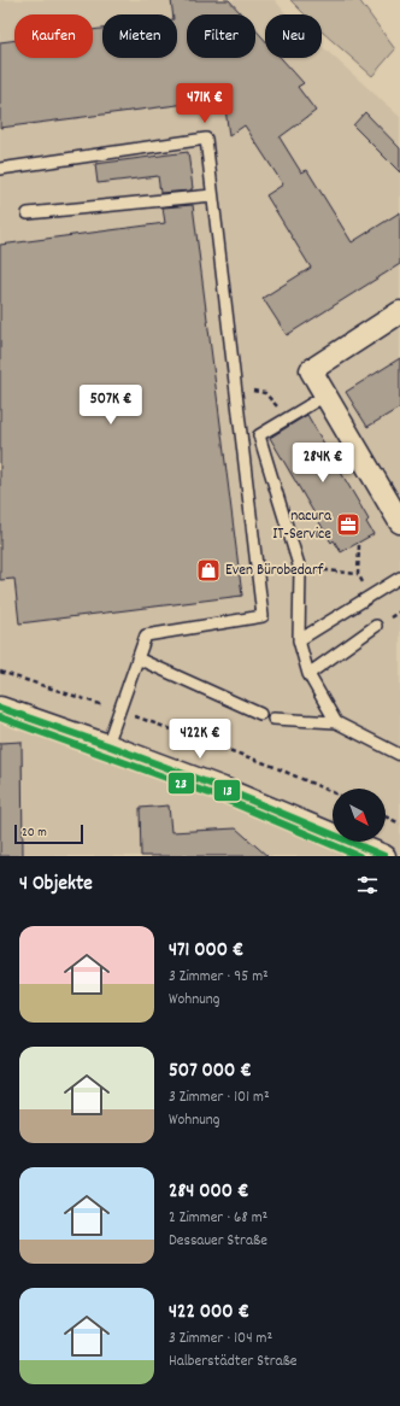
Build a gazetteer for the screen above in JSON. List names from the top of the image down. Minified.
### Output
{"places":{"office":["nacura IT-Service"],"shop":["Even Bürobedarf"]},"lines":["transit line 13","transit line 23"],"scale_bar":"20 m","north":"bottom right","page":{"chip":["Kaufen","Mieten","Filter","Neu"],"price":["471K €","507K €","284K €","422K €"],"scale":"20 m","heading":"4 Objekte","list":[{"name":"471 000 €","note":"3 Zimmer · 95 m² · Wohnung"},{"name":"507 000 €","note":"3 Zimmer · 101 m² · Wohnung"},{"name":"284 000 €","note":"2 Zimmer · 68 m² · Dessauer Straße"},{"name":"422 000 €","note":"3 Zimmer · 104 m² · Halberstädter Straße"}]}}
